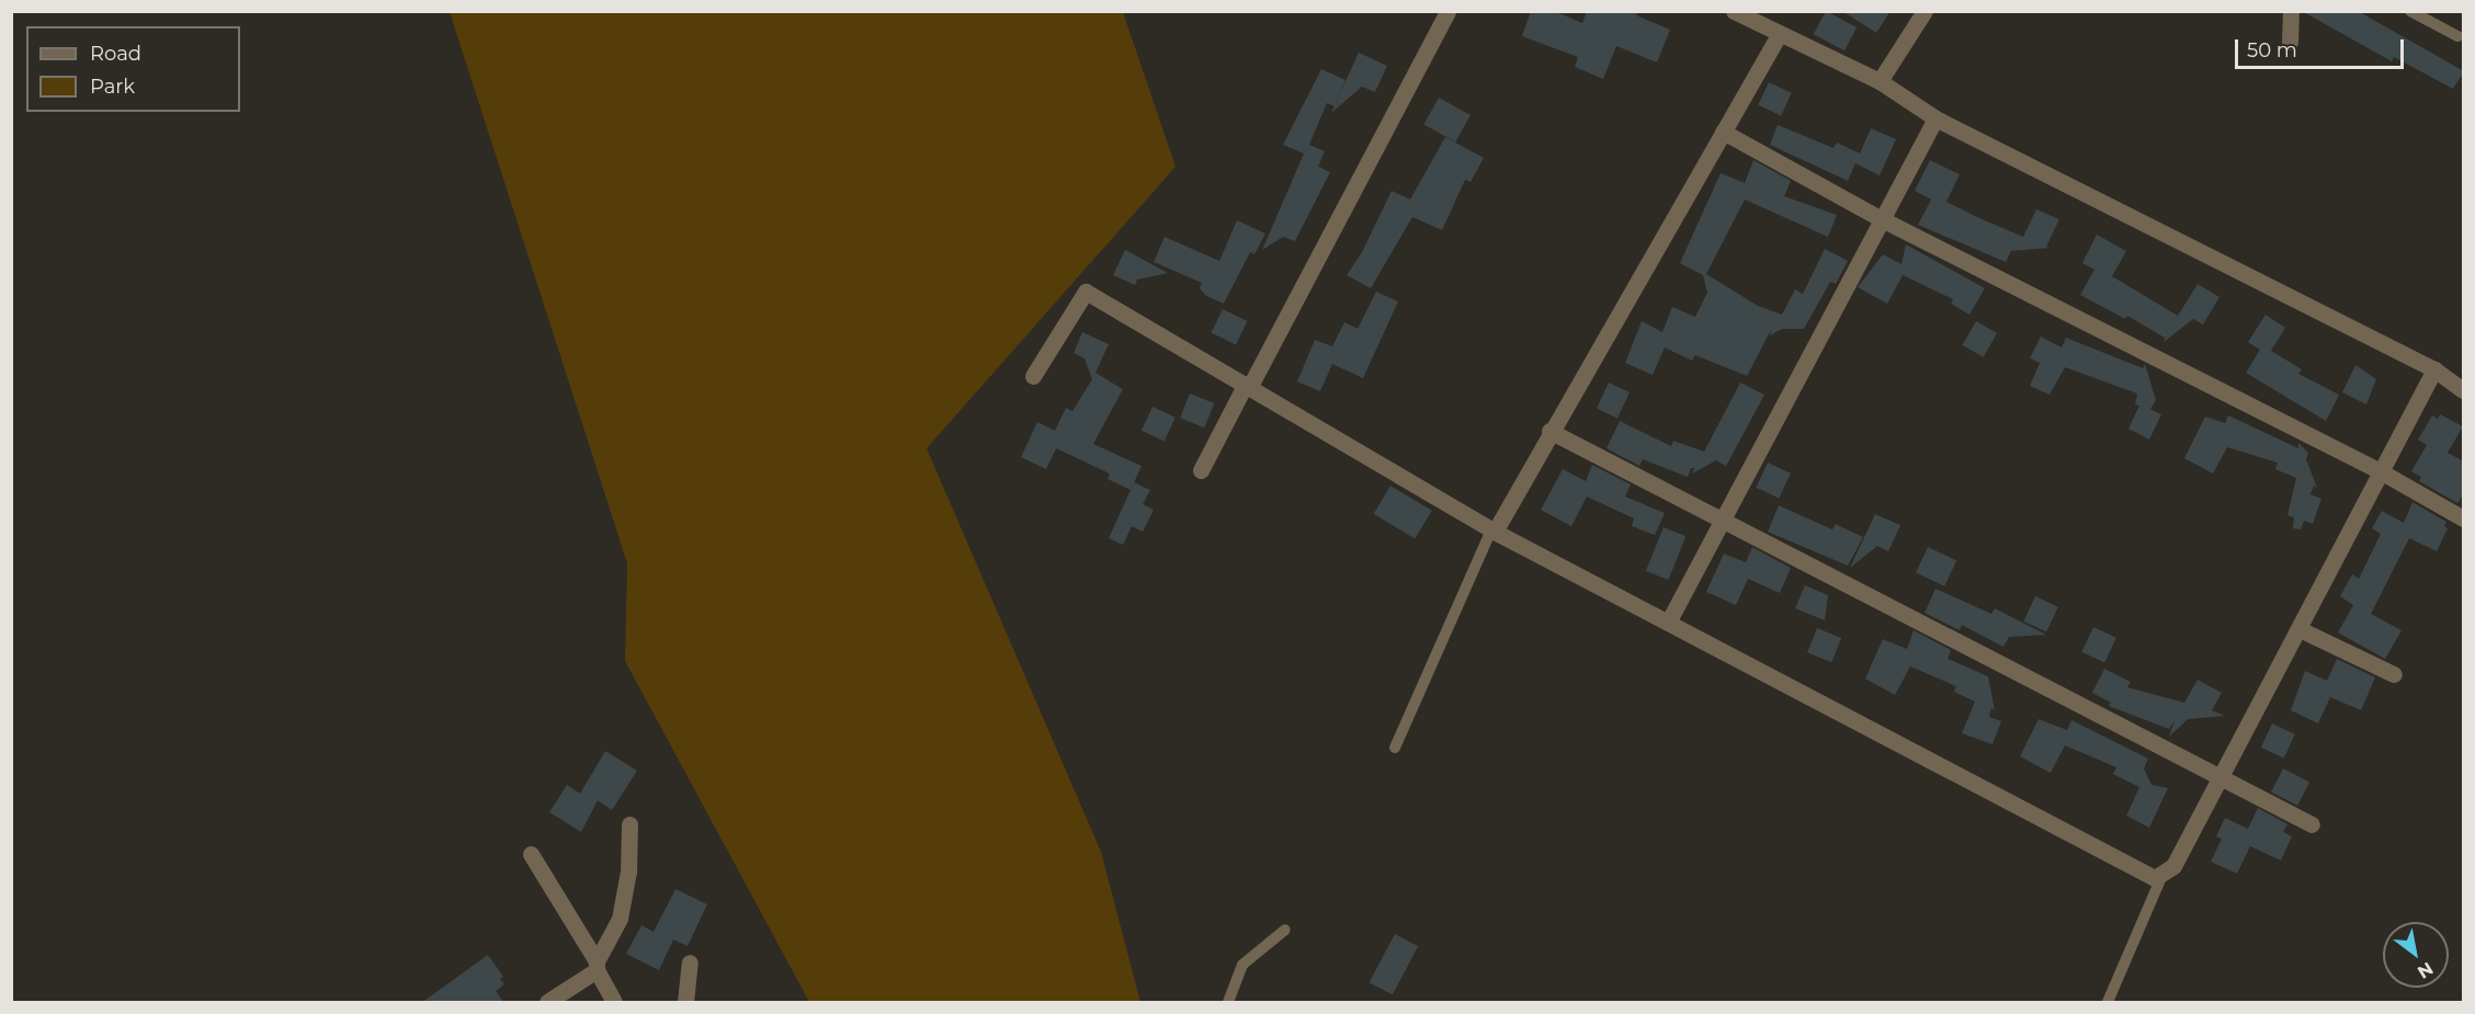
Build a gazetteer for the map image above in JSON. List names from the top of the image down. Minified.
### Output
{"legend":["Road","Park"],"scale_bar":"50 m","north":"bottom right"}
